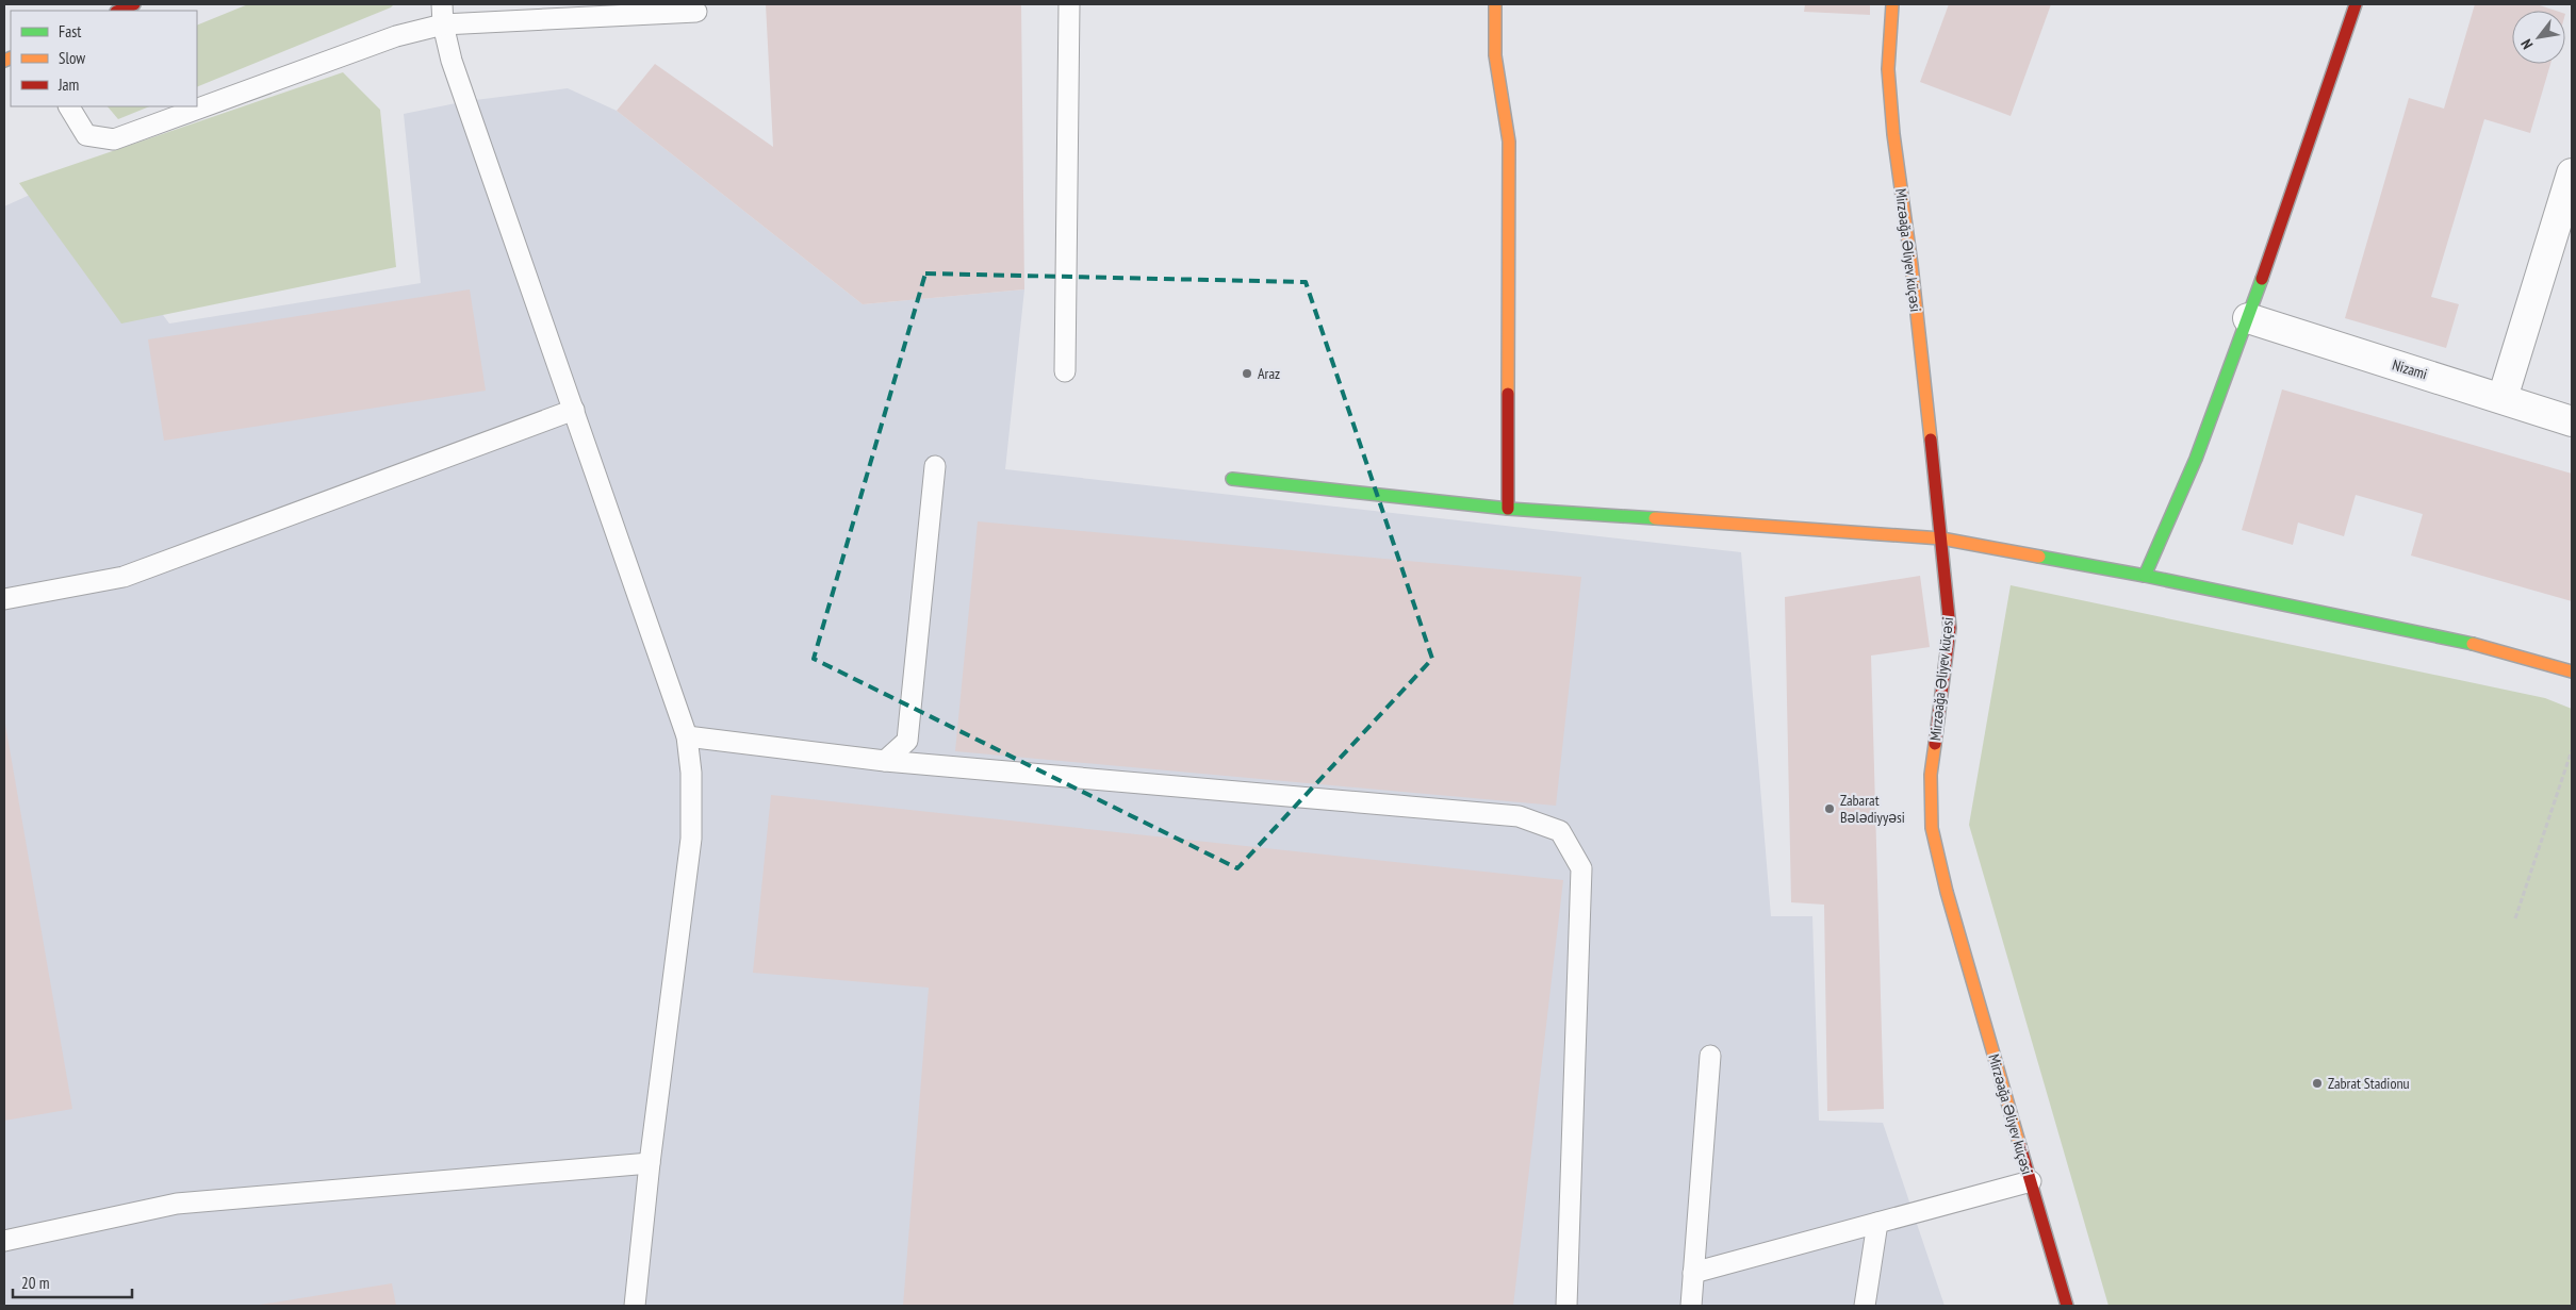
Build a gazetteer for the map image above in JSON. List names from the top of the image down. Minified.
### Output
{"streets":{"street":["Mirzəağa Əliyev küçəsi","Nizami"]},"places":["Araz","Zabarat Bələdiyyəsi","Zabrat Stadionu"],"legend":["Fast","Slow","Jam"],"scale_bar":"20 m","north":"bottom left"}
